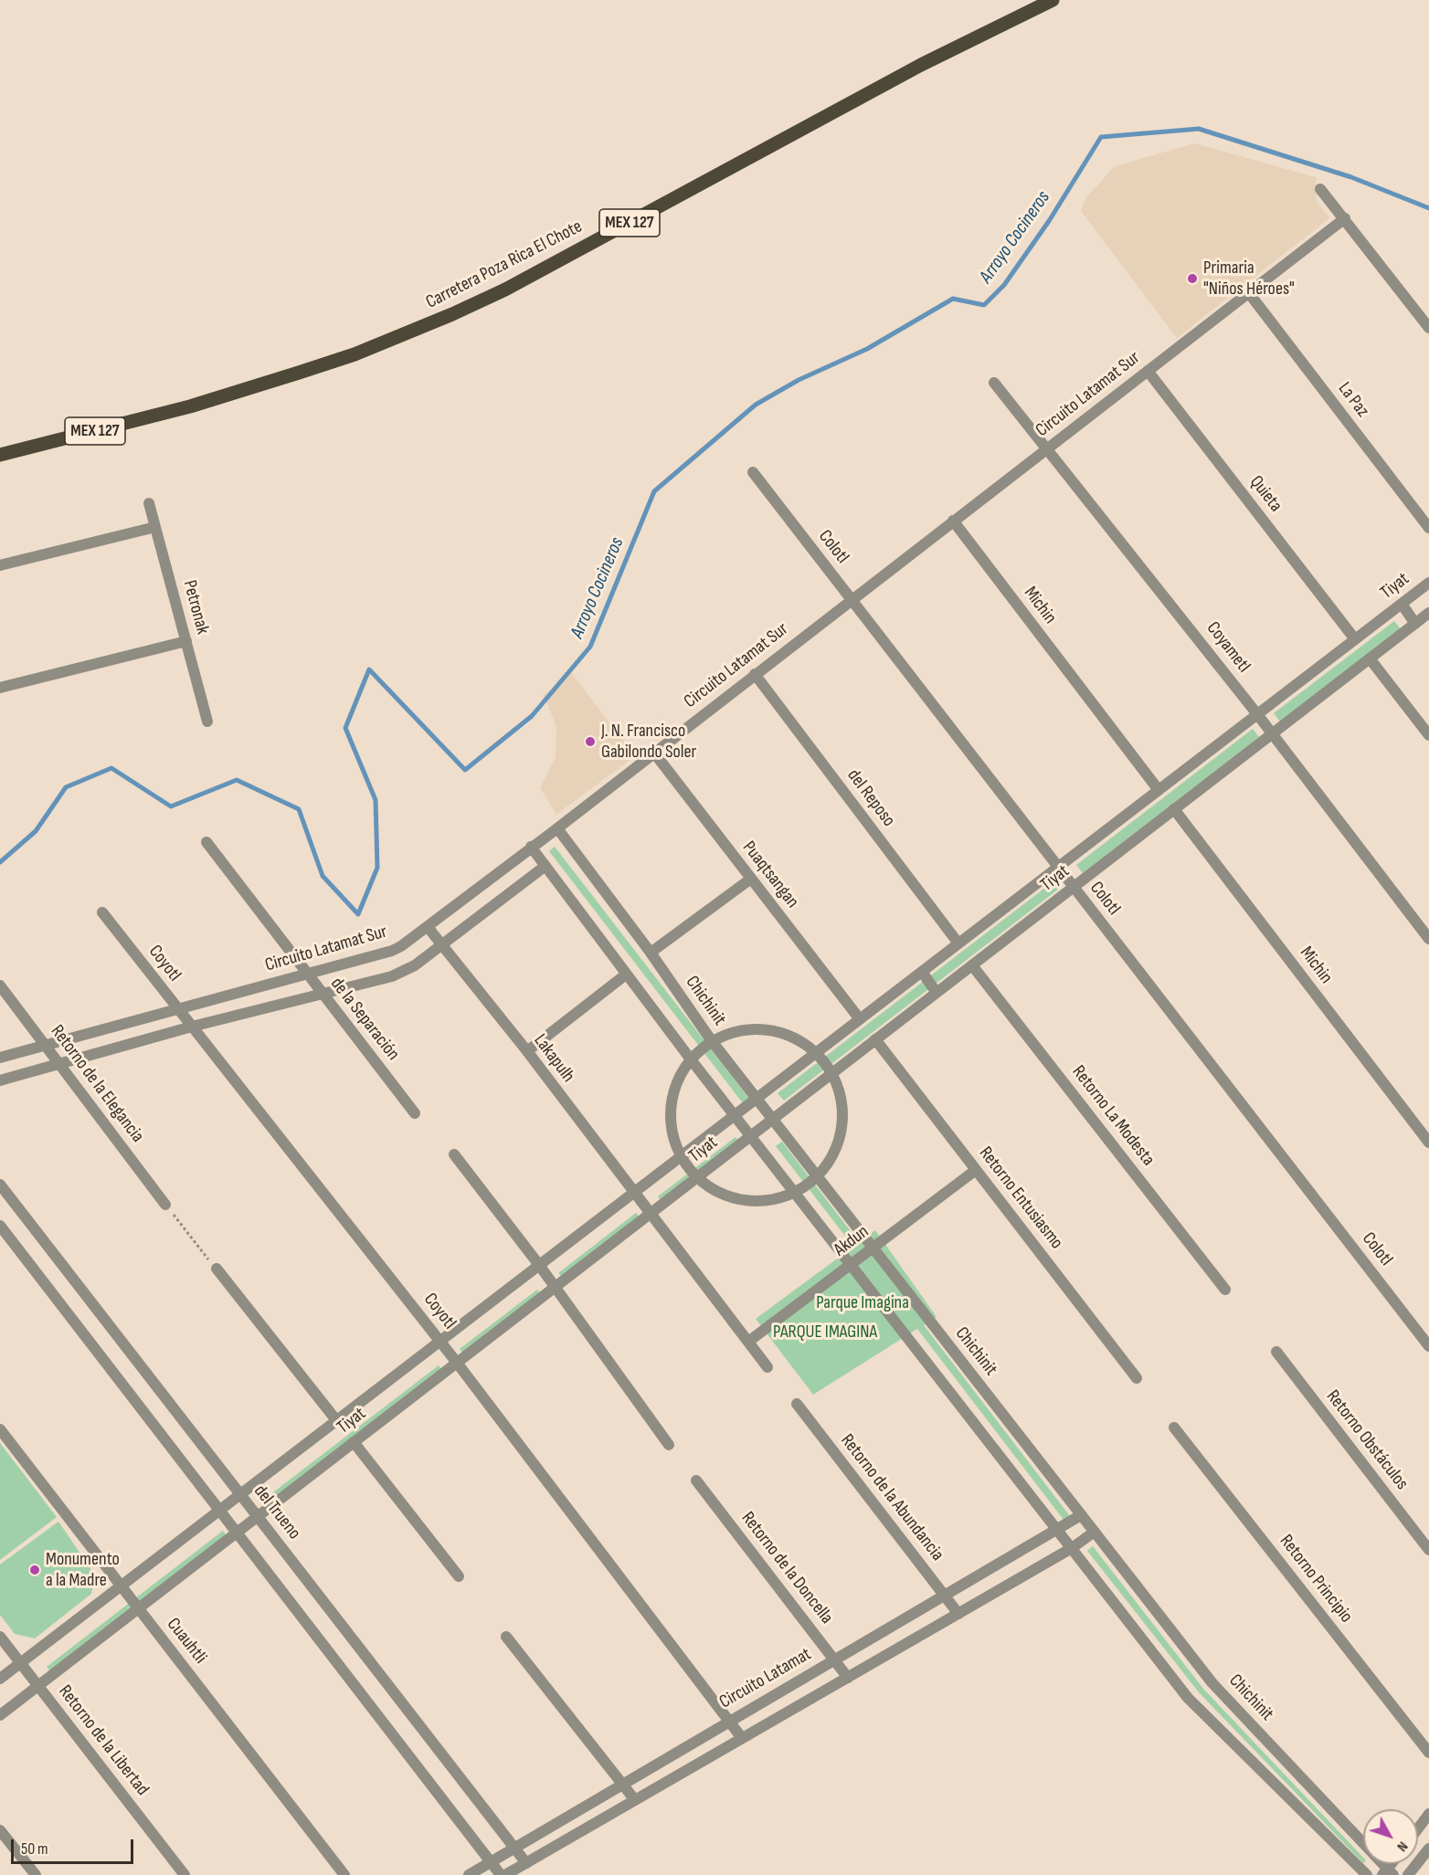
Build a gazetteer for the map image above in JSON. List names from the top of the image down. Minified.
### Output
{"streets":{"main road":["MEX 127","Carretera Poza Rica El Chote"],"street":["Circuito Latamat Sur","La Paz","Quieta","Colotl","Tiyat","Michin","Petronak","Coyametl","del Reposo","Puaqtsangan","Coyotl","Chichinit","de la Separación","Lakapulh","Retorno de la Elegancia","Retorno La Modesta","Retorno Entusiasmo","Akdun","Retorno Obstáculos","Retorno de la Abundancia","del Trueno","Retorno de la Doncella","Retorno Principio","Cuauhtli","Circuito Latamat","Retorno de la Libertad"]},"crossings":[["Circuito Latamat Sur","La Paz"],["Circuito Latamat Sur","Quieta"],["Circuito Latamat Sur","Colotl"],["Circuito Latamat Sur","Michin"],["Circuito Latamat Sur","Coyametl"],["Circuito Latamat Sur","del Reposo"],["Circuito Latamat Sur","Puaqtsangan"],["Circuito Latamat Sur","Coyotl"],["Circuito Latamat Sur","Chichinit"],["Circuito Latamat Sur","de la Separación"],["Circuito Latamat Sur","Lakapulh"],["Circuito Latamat Sur","Retorno de la Elegancia"],["Quieta","Tiyat"],["Colotl","Tiyat"],["Tiyat","Michin"],["Tiyat","Coyametl"],["Tiyat","del Reposo"],["Tiyat","Puaqtsangan"],["Tiyat","Coyotl"],["Tiyat","Chichinit"],["Tiyat","Lakapulh"],["Tiyat","Retorno La Modesta"],["Tiyat","Retorno Entusiasmo"],["Tiyat","del Trueno"],["Tiyat","Cuauhtli"],["Tiyat","Retorno de la Libertad"],["Coyotl","Circuito Latamat"],["Chichinit","Akdun"],["Chichinit","Circuito Latamat"],["Lakapulh","Akdun"],["Retorno Entusiasmo","Akdun"],["Retorno de la Abundancia","Circuito Latamat"],["del Trueno","Circuito Latamat"],["Retorno de la Doncella","Circuito Latamat"]],"water":["Arroyo Cocineros"],"parks":["Parque Imagina","PARQUE IMAGINA"],"places":["Primaria \"Niños Héroes\"","J. N. Francisco Gabilondo Soler","Monumento a la Madre"],"scale_bar":"50 m","north":"bottom right"}
